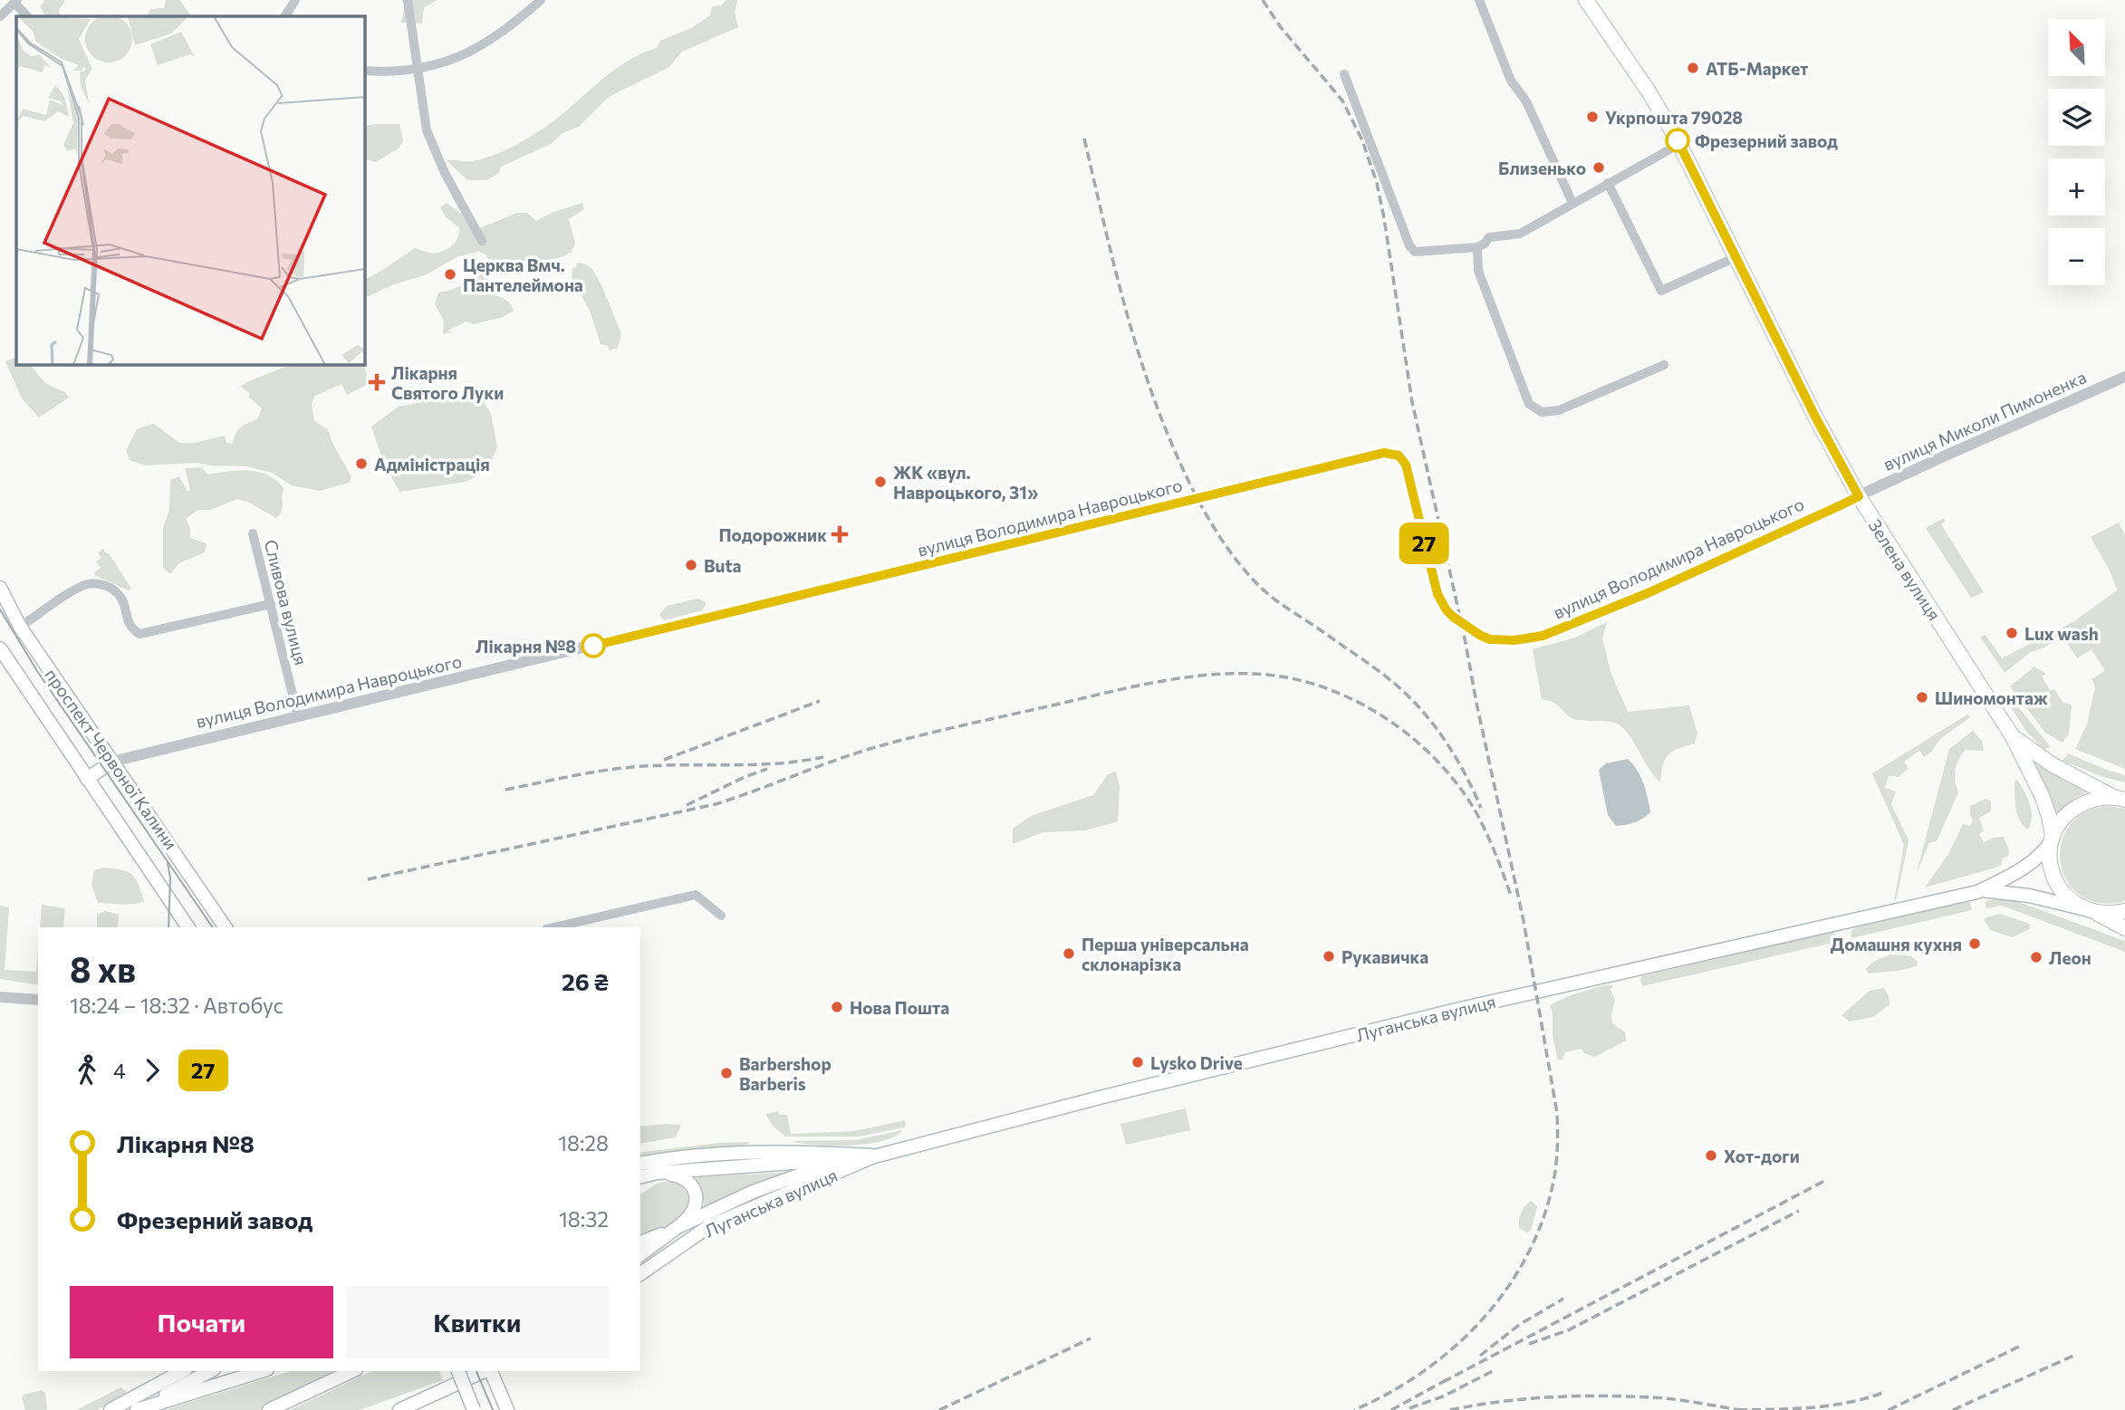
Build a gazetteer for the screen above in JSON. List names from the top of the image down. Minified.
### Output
{"streets":{"main road":["Зелена вулиця","проспект Червоної Калини","Луганська вулиця"],"street":["вулиця Миколи Пимоненка","вулиця Володимира Навроцького","Сливова вулиця"]},"crossings":[["вулиця Миколи Пимоненка","вулиця Володимира Навроцького"],["вулиця Миколи Пимоненка","Зелена вулиця"],["вулиця Володимира Навроцького","Зелена вулиця"],["вулиця Володимира Навроцького","Сливова вулиця"],["вулиця Володимира Навроцького","проспект Червоної Калини"],["Зелена вулиця","Луганська вулиця"]],"places":{"other":["АТБ-Маркет","Укрпошта 79028","Фрезерний завод","Близенько","Церква Вмч. Пантелеймона","Адміністрація","ЖК «вул. Навроцького, 31»","Buta","Lux wash","Лікарня №8","Шиномонтаж","Домашня кухня","Перша універсальна склонарізка","Рукавичка","Леон","Нова Пошта","Lysko Drive","Barbershop Barberis","Хот-доги"],"health":["Лікарня Святого Луки","Подорожник"]},"lines":["bus line 27"],"north":"top left","page":{"on_map":"27","map_buttons":["+","−"],"heading":["8 хв","18:24 – 18:32 · Автобус","26 ₴"],"legs":["4","27"],"list":[{"name":"Лікарня №8","value":"18:28"},{"name":"Фрезерний завод","value":"18:32"}],"buttons":["Почати","Квитки"]}}
